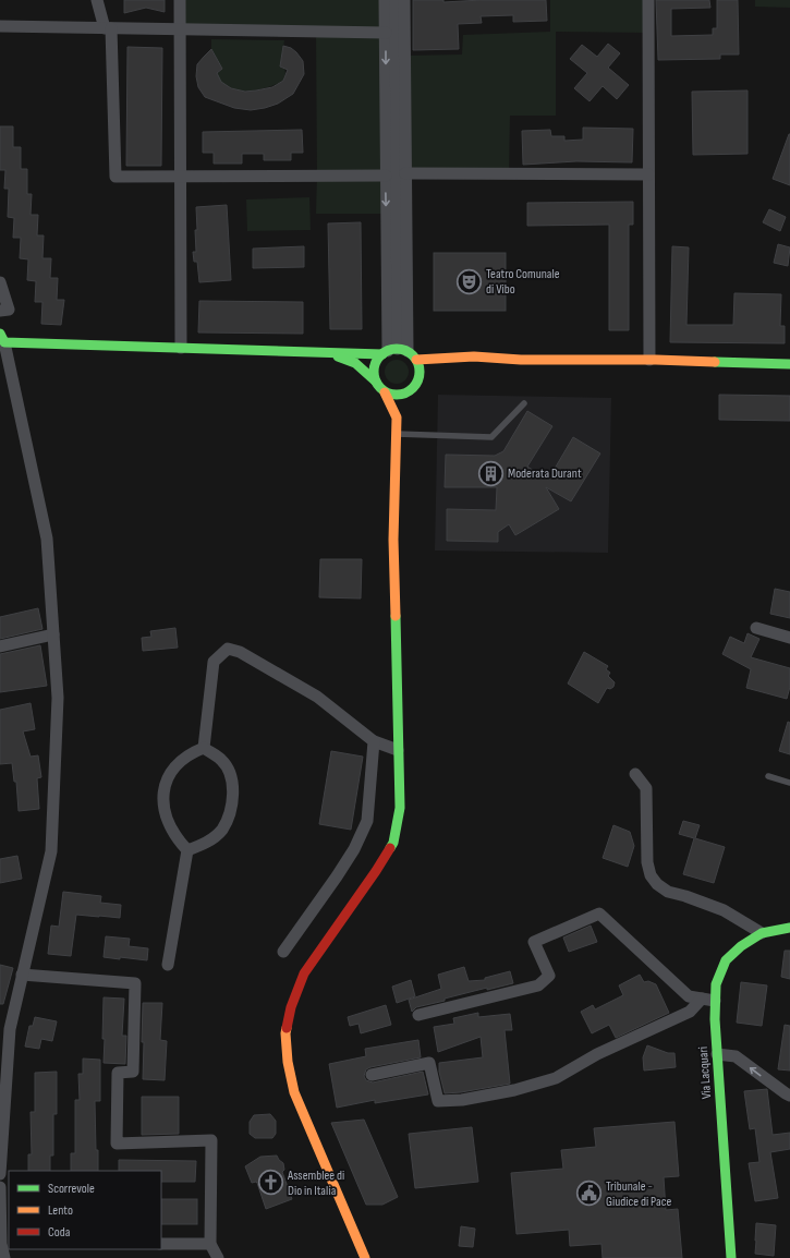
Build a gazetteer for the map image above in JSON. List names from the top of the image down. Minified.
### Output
{"streets":{"main road":["Via Lacquari"]},"places":{"theatre":["Teatro Comunale di Vibo"],"building":["Moderata Durant"],"church":["Assemblee di Dio in Italia"],"public building":["Tribunale - Giudice di Pace"]},"legend":["Scorrevole","Lento","Coda"]}
